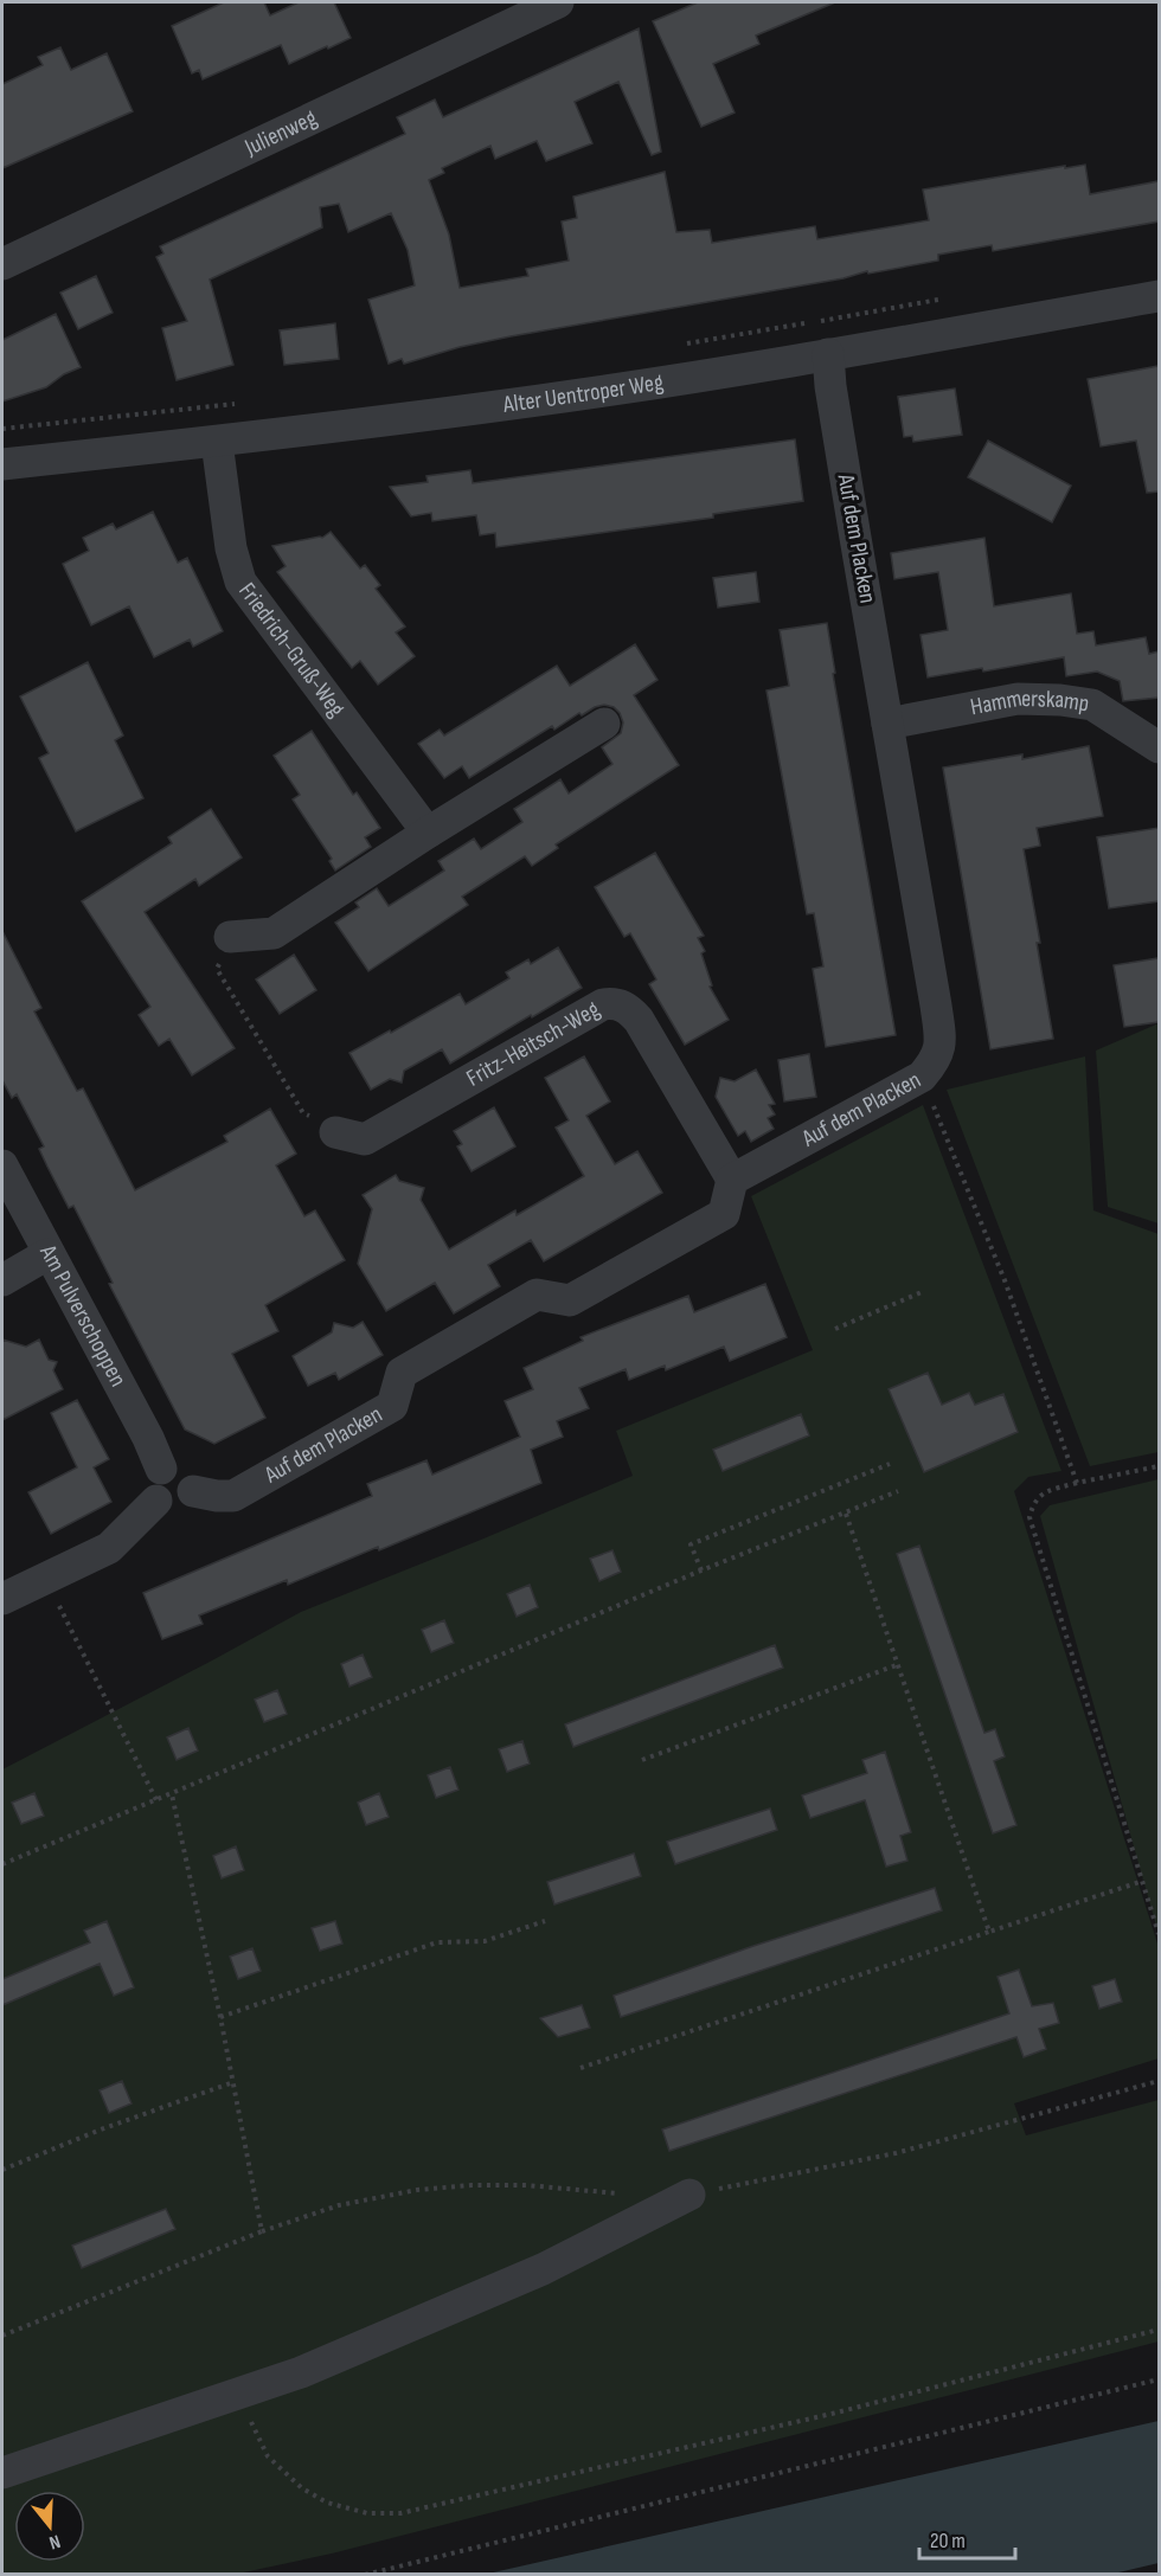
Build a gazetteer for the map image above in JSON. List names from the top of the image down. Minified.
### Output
{"streets":{"street":["Julienweg","Alter Uentroper Weg","Auf dem Placken","Friedrich-Gruß-Weg","Hammerskamp","Fritz-Heitsch-Weg","Am Pulverschoppen"]},"crossings":[["Alter Uentroper Weg","Auf dem Placken"],["Alter Uentroper Weg","Friedrich-Gruß-Weg"],["Auf dem Placken","Hammerskamp"],["Auf dem Placken","Fritz-Heitsch-Weg"],["Auf dem Placken","Am Pulverschoppen"]],"scale_bar":"20 m","north":"bottom"}
